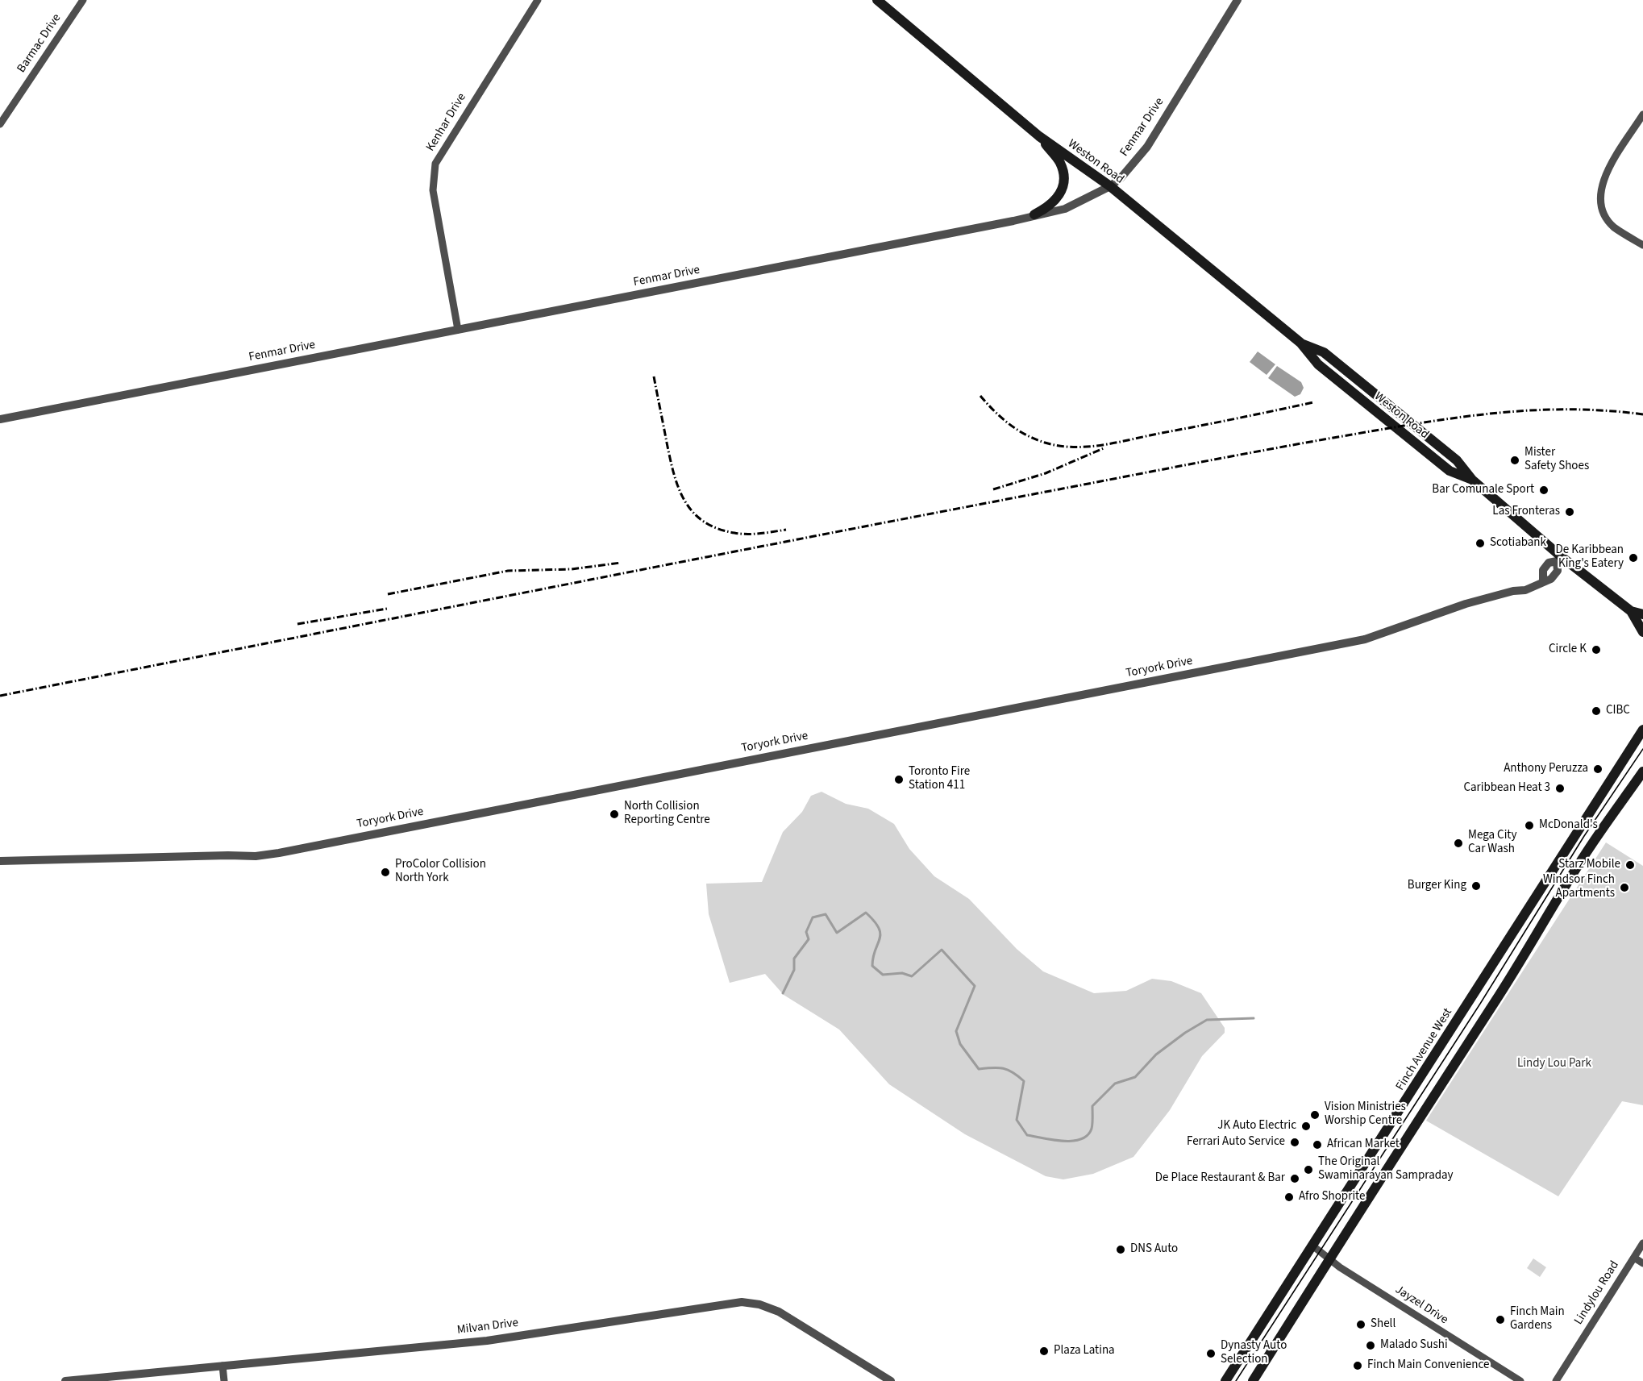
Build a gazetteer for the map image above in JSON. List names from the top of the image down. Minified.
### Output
{"streets":{"main road":["Weston Road","Finch Avenue West"],"street":["Barmac Drive","Kenhar Drive","Fenmar Drive","Toryork Drive","Lindylou Road","Jayzel Drive","Milvan Drive"]},"crossings":[["Kenhar Drive","Fenmar Drive"],["Fenmar Drive","Weston Road"],["Weston Road","Toryork Drive"],["Finch Avenue West","Jayzel Drive"]],"parks":["Lindy Lou Park"],"places":["Mister Safety Shoes","Bar Comunale Sport","Las Fronteras","Scotiabank","De Karibbean King's Eatery","Circle K","CIBC","Anthony Peruzza","Toronto Fire Station 411","Caribbean Heat 3","North Collision Reporting Centre","McDonald's","Mega City Car Wash","Starz Mobile","ProColor Collision North York","Burger King","Windsor Finch Apartments","Vision Ministries Worship Centre","JK Auto Electric","Ferrari Auto Service","African Market","The Original Swaminarayan Sampraday","De Place Restaurant & Bar","Afro Shoprite","DNS Auto","Finch Main Gardens","Shell","Malado Sushi","Plaza Latina","Dynasty Auto Selection","Finch Main Convenience"]}
